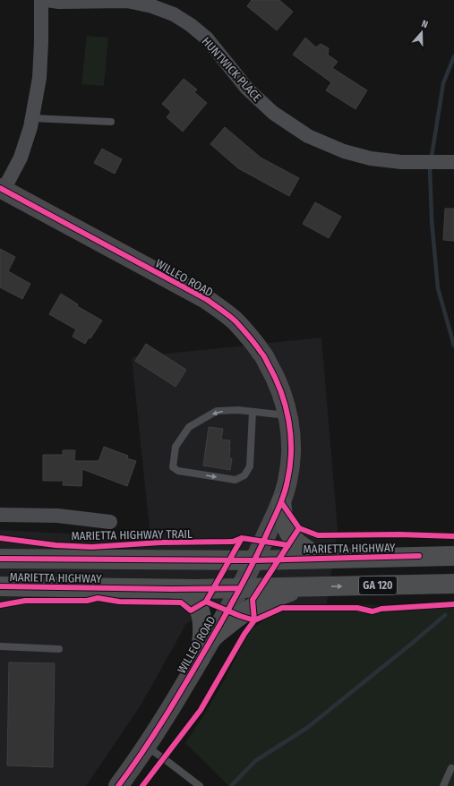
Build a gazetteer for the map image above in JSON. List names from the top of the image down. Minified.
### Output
{"streets":{"highway":["MARIETTA HIGHWAY","GA 120"],"street":["HUNTWICK PLACE","WILLEO ROAD"],"cycle path":["MARIETTA HIGHWAY TRAIL"]},"crossings":[["WILLEO ROAD","MARIETTA HIGHWAY"]],"north":"top"}
